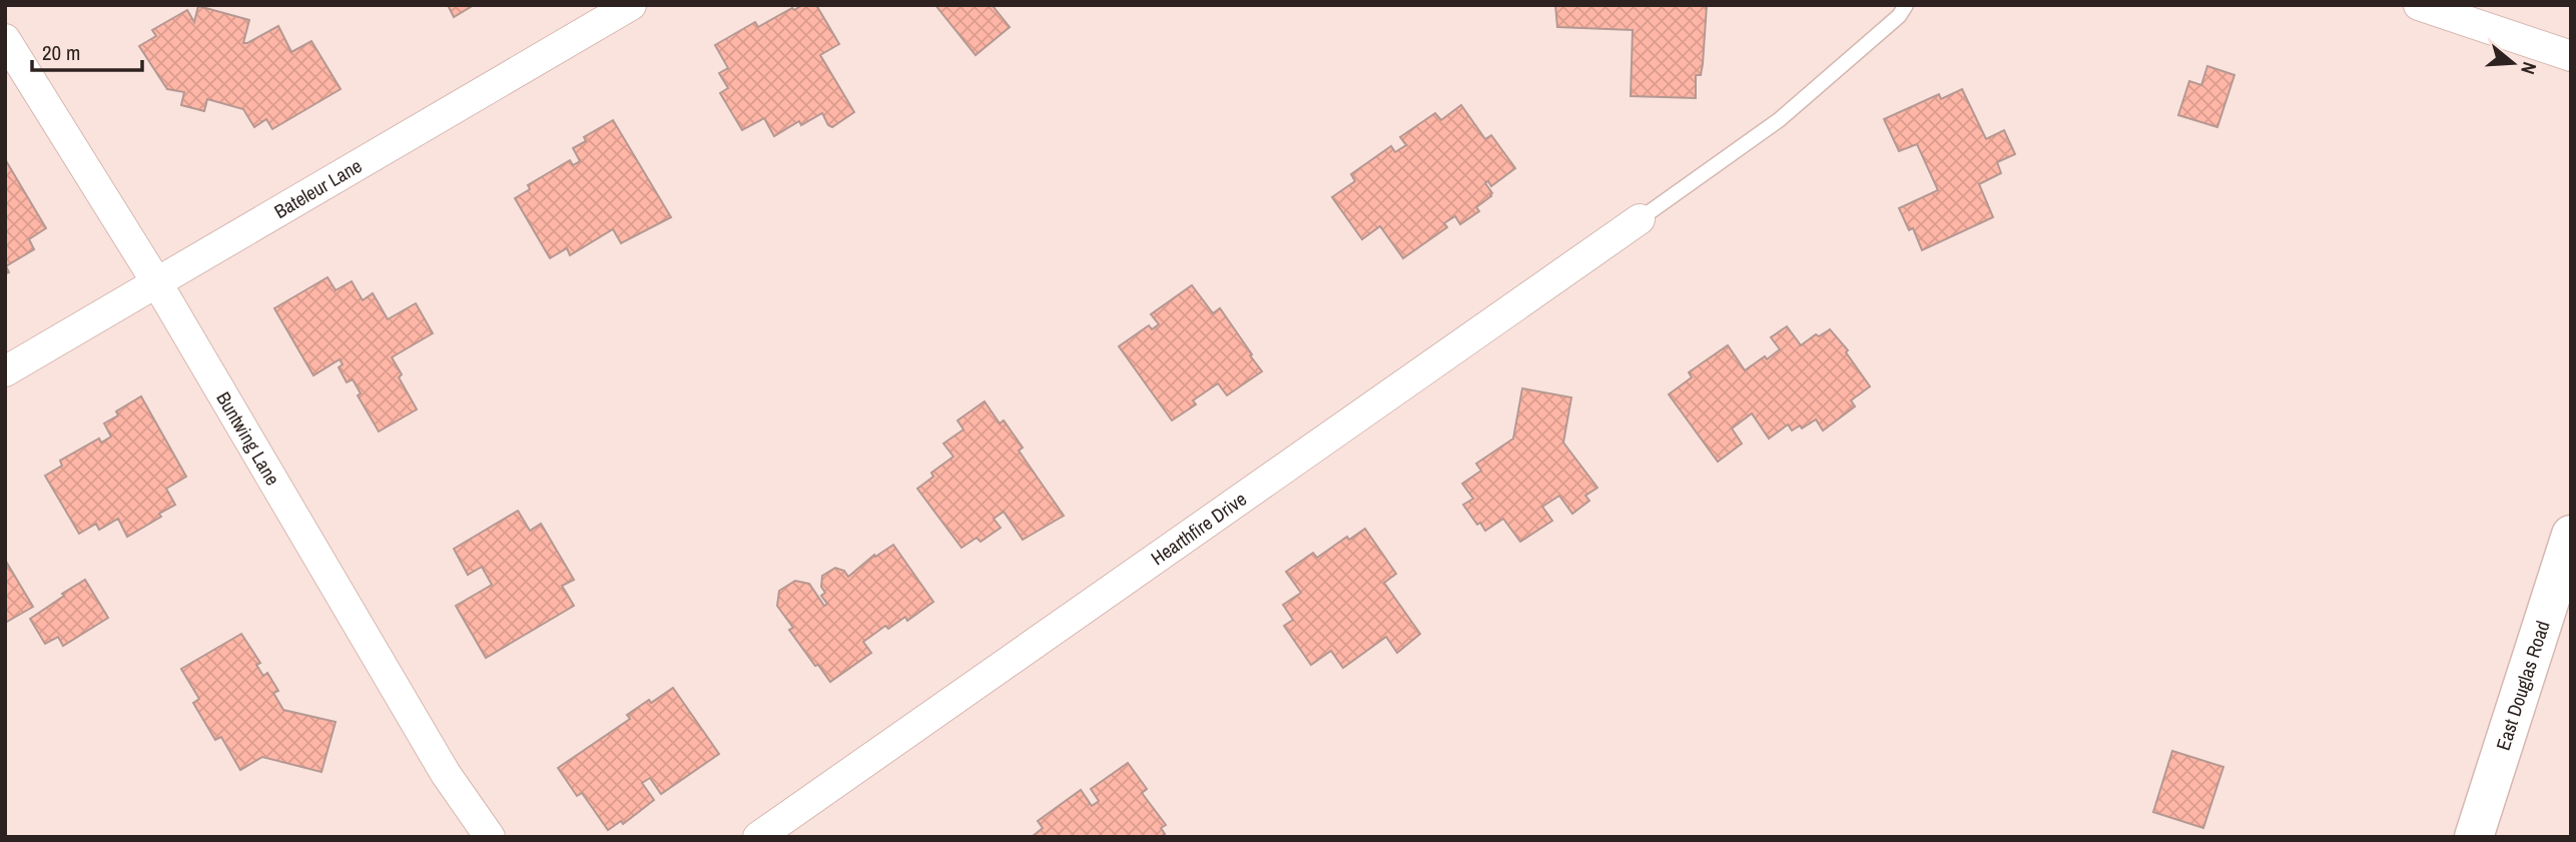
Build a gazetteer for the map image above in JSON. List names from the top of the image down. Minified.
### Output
{"streets":{"street":["Bateleur Lane","Buntwing Lane","Hearthfire Drive","East Douglas Road"]},"crossings":[["Bateleur Lane","Buntwing Lane"]],"scale_bar":"20 m","north":"right"}
